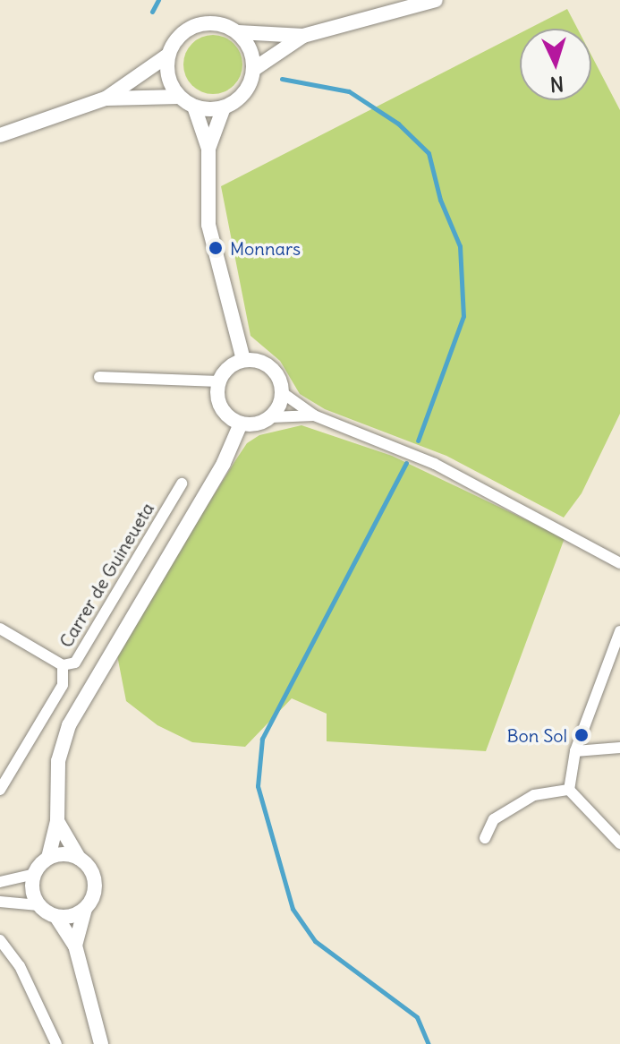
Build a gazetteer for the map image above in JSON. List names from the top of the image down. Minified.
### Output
{"streets":{"street":["Carrer de Guineueta"]},"places":["Monnars","Bon Sol"],"north":"bottom"}
